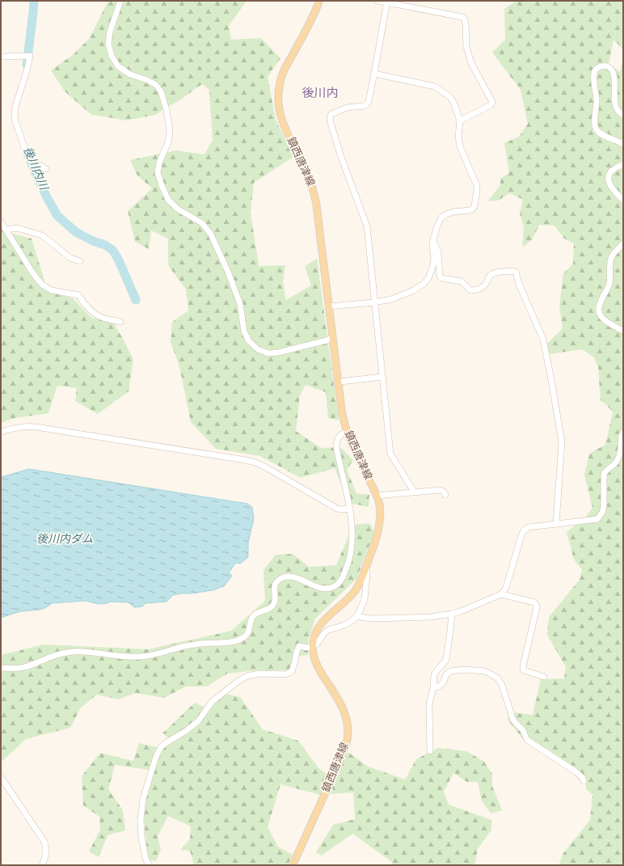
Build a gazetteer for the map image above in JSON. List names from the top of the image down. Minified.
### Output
{"streets":{"main road":["鎮西唐津線"]},"districts":["後川内"],"water":["後川内川","後川内ダム"]}
